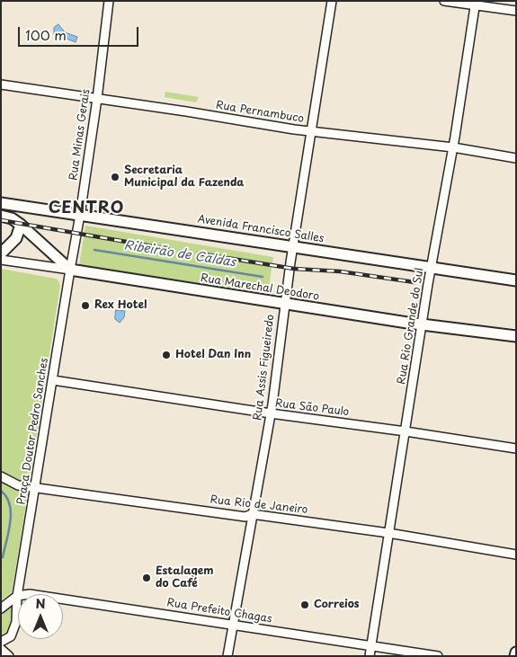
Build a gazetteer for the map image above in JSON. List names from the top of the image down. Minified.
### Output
{"streets":{"main road":["Avenida Francisco Salles","Rua Marechal Deodoro"],"street":["Rua Pernambuco","Rua Minas Gerais","Rua Rio Grande do Sul","Rua Assis Figueiredo","Rua São Paulo","Praça Doutor Pedro Sanches","Rua Rio de Janeiro","Rua Prefeito Chagas"]},"crossings":[["Rua Pernambuco","Rua Minas Gerais"],["Rua Pernambuco","Rua Rio Grande do Sul"],["Rua Pernambuco","Rua Assis Figueiredo"],["Rua Minas Gerais","Avenida Francisco Salles"],["Rua Minas Gerais","Rua Marechal Deodoro"],["Rua Minas Gerais","Praça Doutor Pedro Sanches"],["Avenida Francisco Salles","Rua Rio Grande do Sul"],["Avenida Francisco Salles","Rua Assis Figueiredo"],["Rua Marechal Deodoro","Rua Rio Grande do Sul"],["Rua Marechal Deodoro","Rua Assis Figueiredo"],["Rua Marechal Deodoro","Praça Doutor Pedro Sanches"],["Rua Rio Grande do Sul","Rua São Paulo"],["Rua Rio Grande do Sul","Rua Rio de Janeiro"],["Rua Rio Grande do Sul","Rua Prefeito Chagas"],["Rua Assis Figueiredo","Rua São Paulo"],["Rua Assis Figueiredo","Rua Rio de Janeiro"],["Rua Assis Figueiredo","Rua Prefeito Chagas"],["Rua São Paulo","Praça Doutor Pedro Sanches"],["Praça Doutor Pedro Sanches","Rua Rio de Janeiro"],["Praça Doutor Pedro Sanches","Rua Prefeito Chagas"]],"districts":["CENTRO"],"water":["Ribeirão de Caldas"],"places":["Secretaria Municipal da Fazenda","Rex Hotel","Hotel Dan Inn","Estalagem do Café","Correios"],"scale_bar":"100 m","north":"top"}
